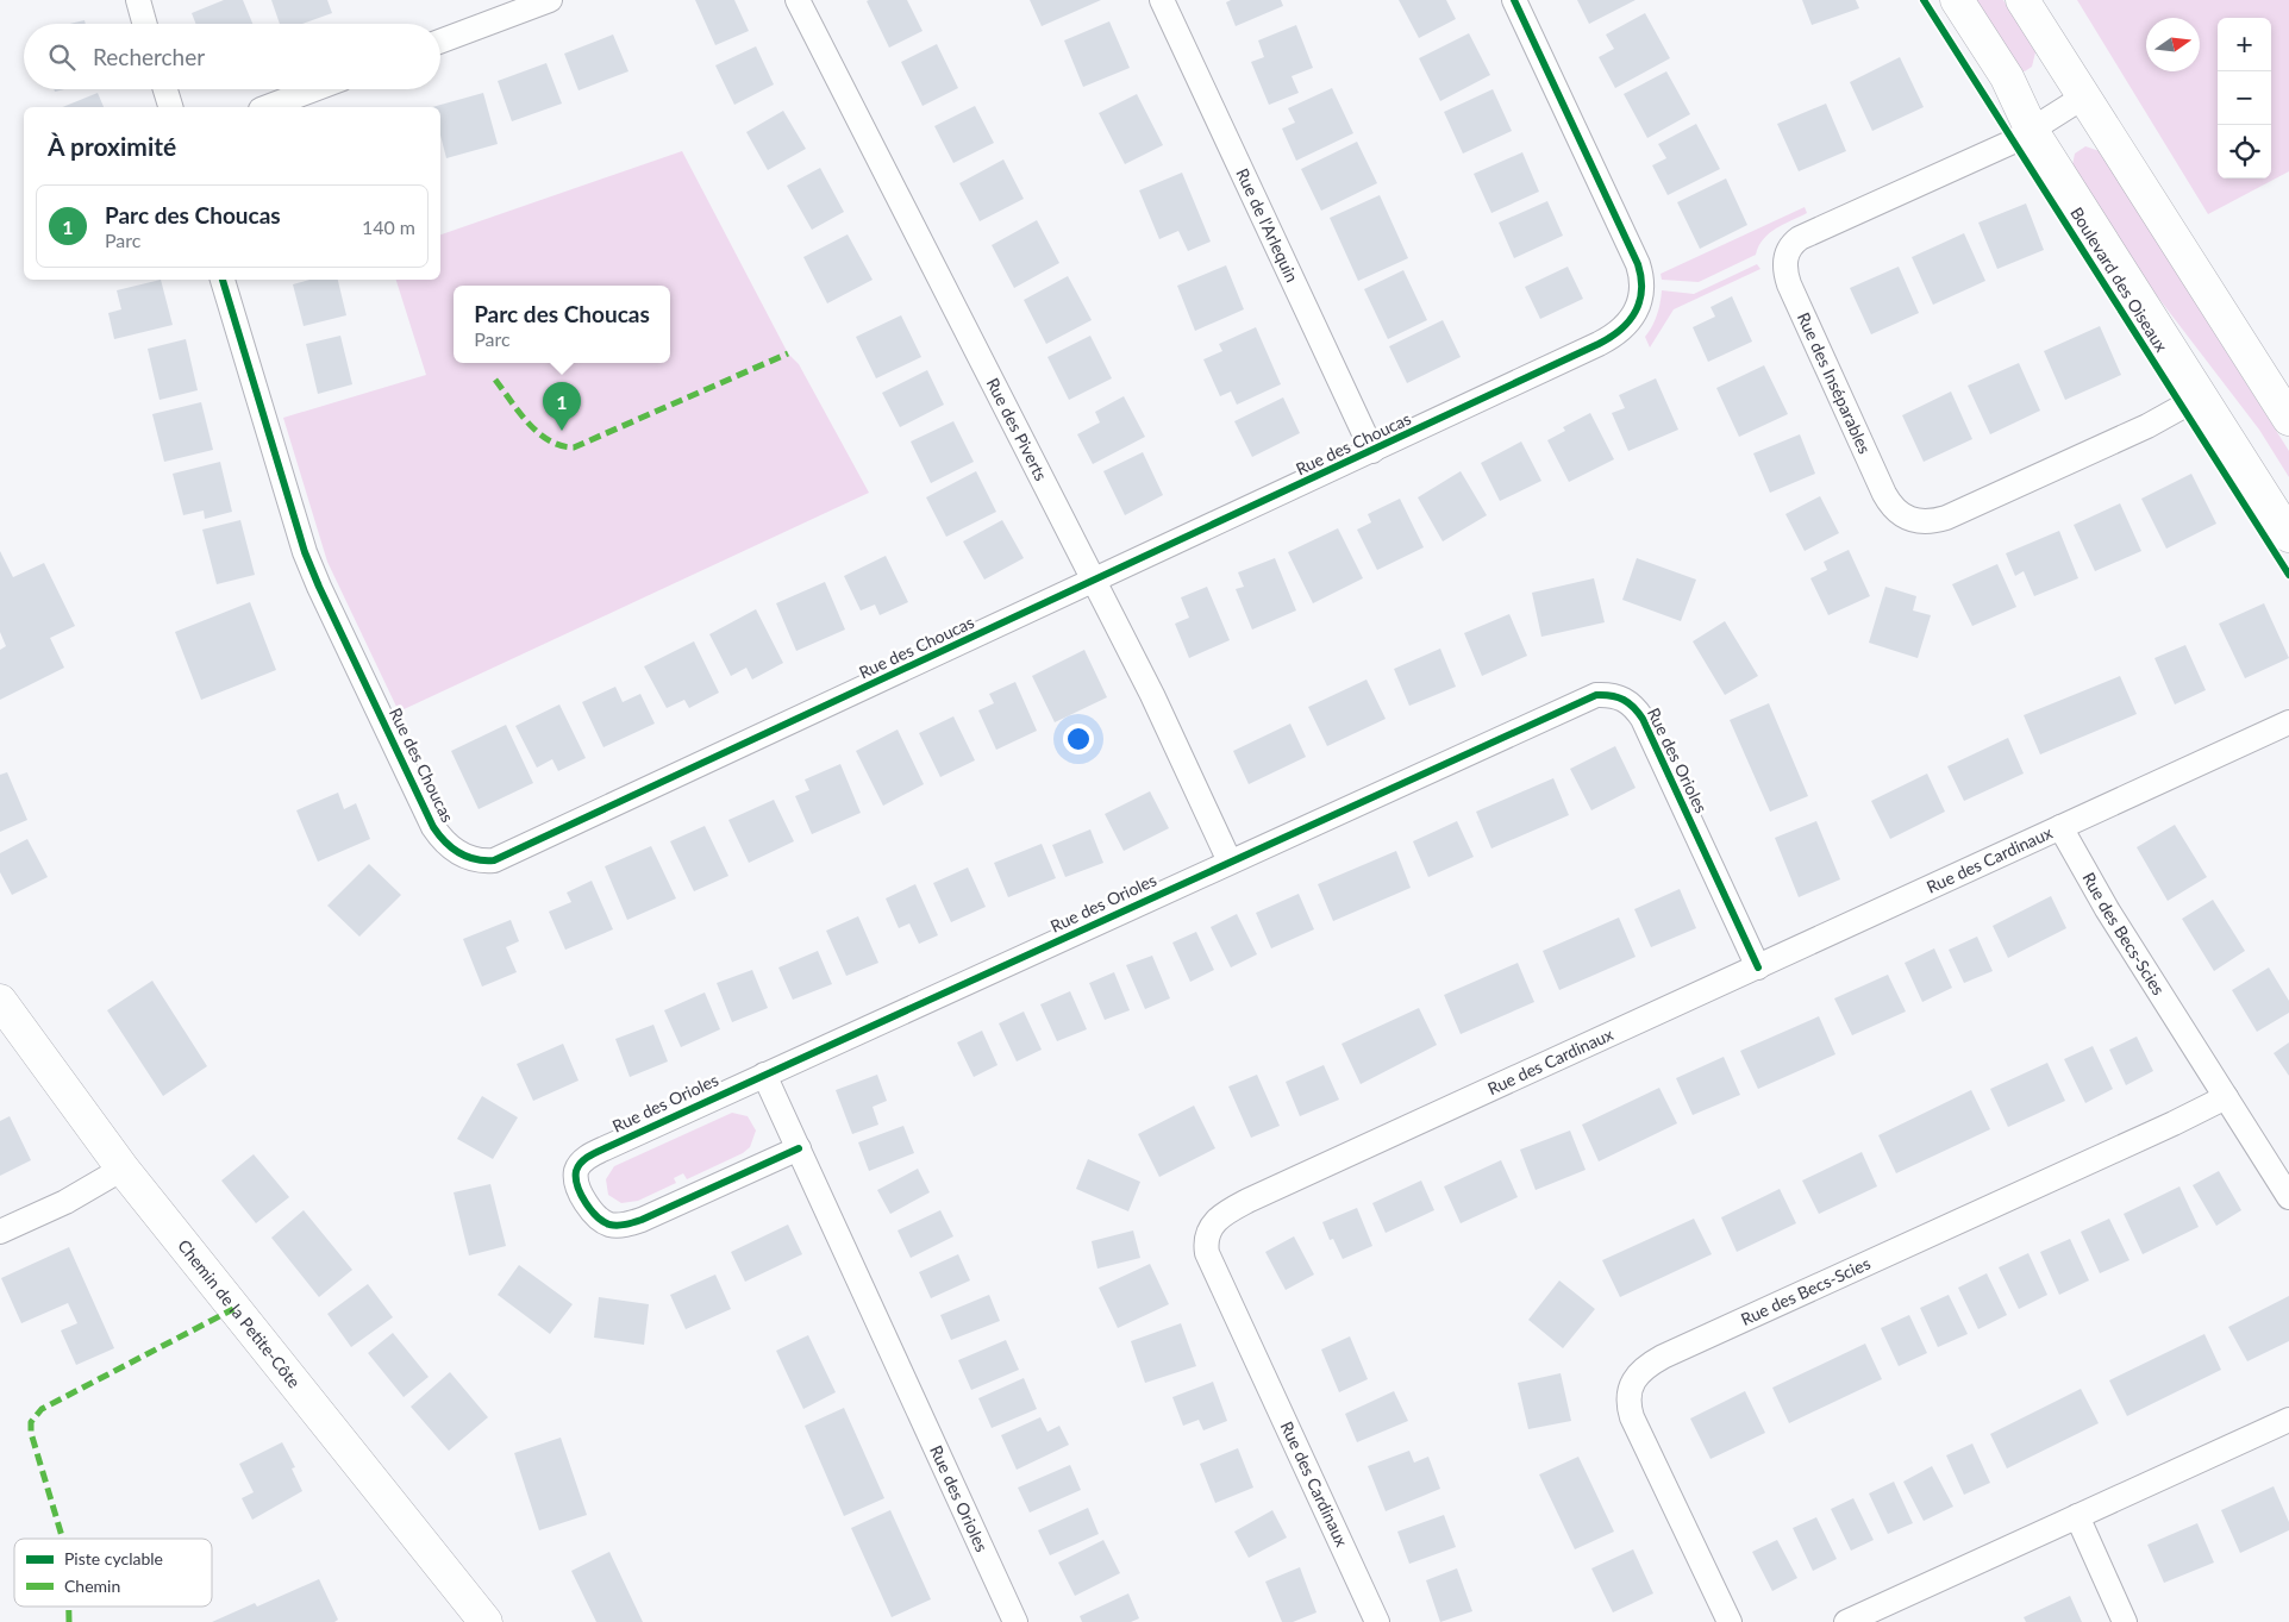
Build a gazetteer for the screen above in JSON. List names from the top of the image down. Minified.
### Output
{"streets":{"street":["Rue de l'Arlequin","Boulevard des Oiseaux","Rue des Inséparables","Rue des Piverts","Rue des Choucas","Rue des Orioles","Rue des Cardinaux","Rue des Becs-Scies","Chemin de la Petite-Côte"]},"crossings":[["Rue de l'Arlequin","Rue des Choucas"],["Boulevard des Oiseaux","Rue des Inséparables"],["Rue des Piverts","Rue des Choucas"],["Rue des Piverts","Rue des Orioles"],["Rue des Orioles","Rue des Cardinaux"],["Rue des Cardinaux","Rue des Becs-Scies"]],"legend":["Piste cyclable","Chemin"],"north":"right","page":{"map_buttons":["+","−"],"search":"Rechercher","heading":"À proximité","list":[{"mark":"1","name":"Parc des Choucas","note":"Parc","value":"140 m"}],"popup":["Parc des Choucas","Parc"],"pins":"1"}}
